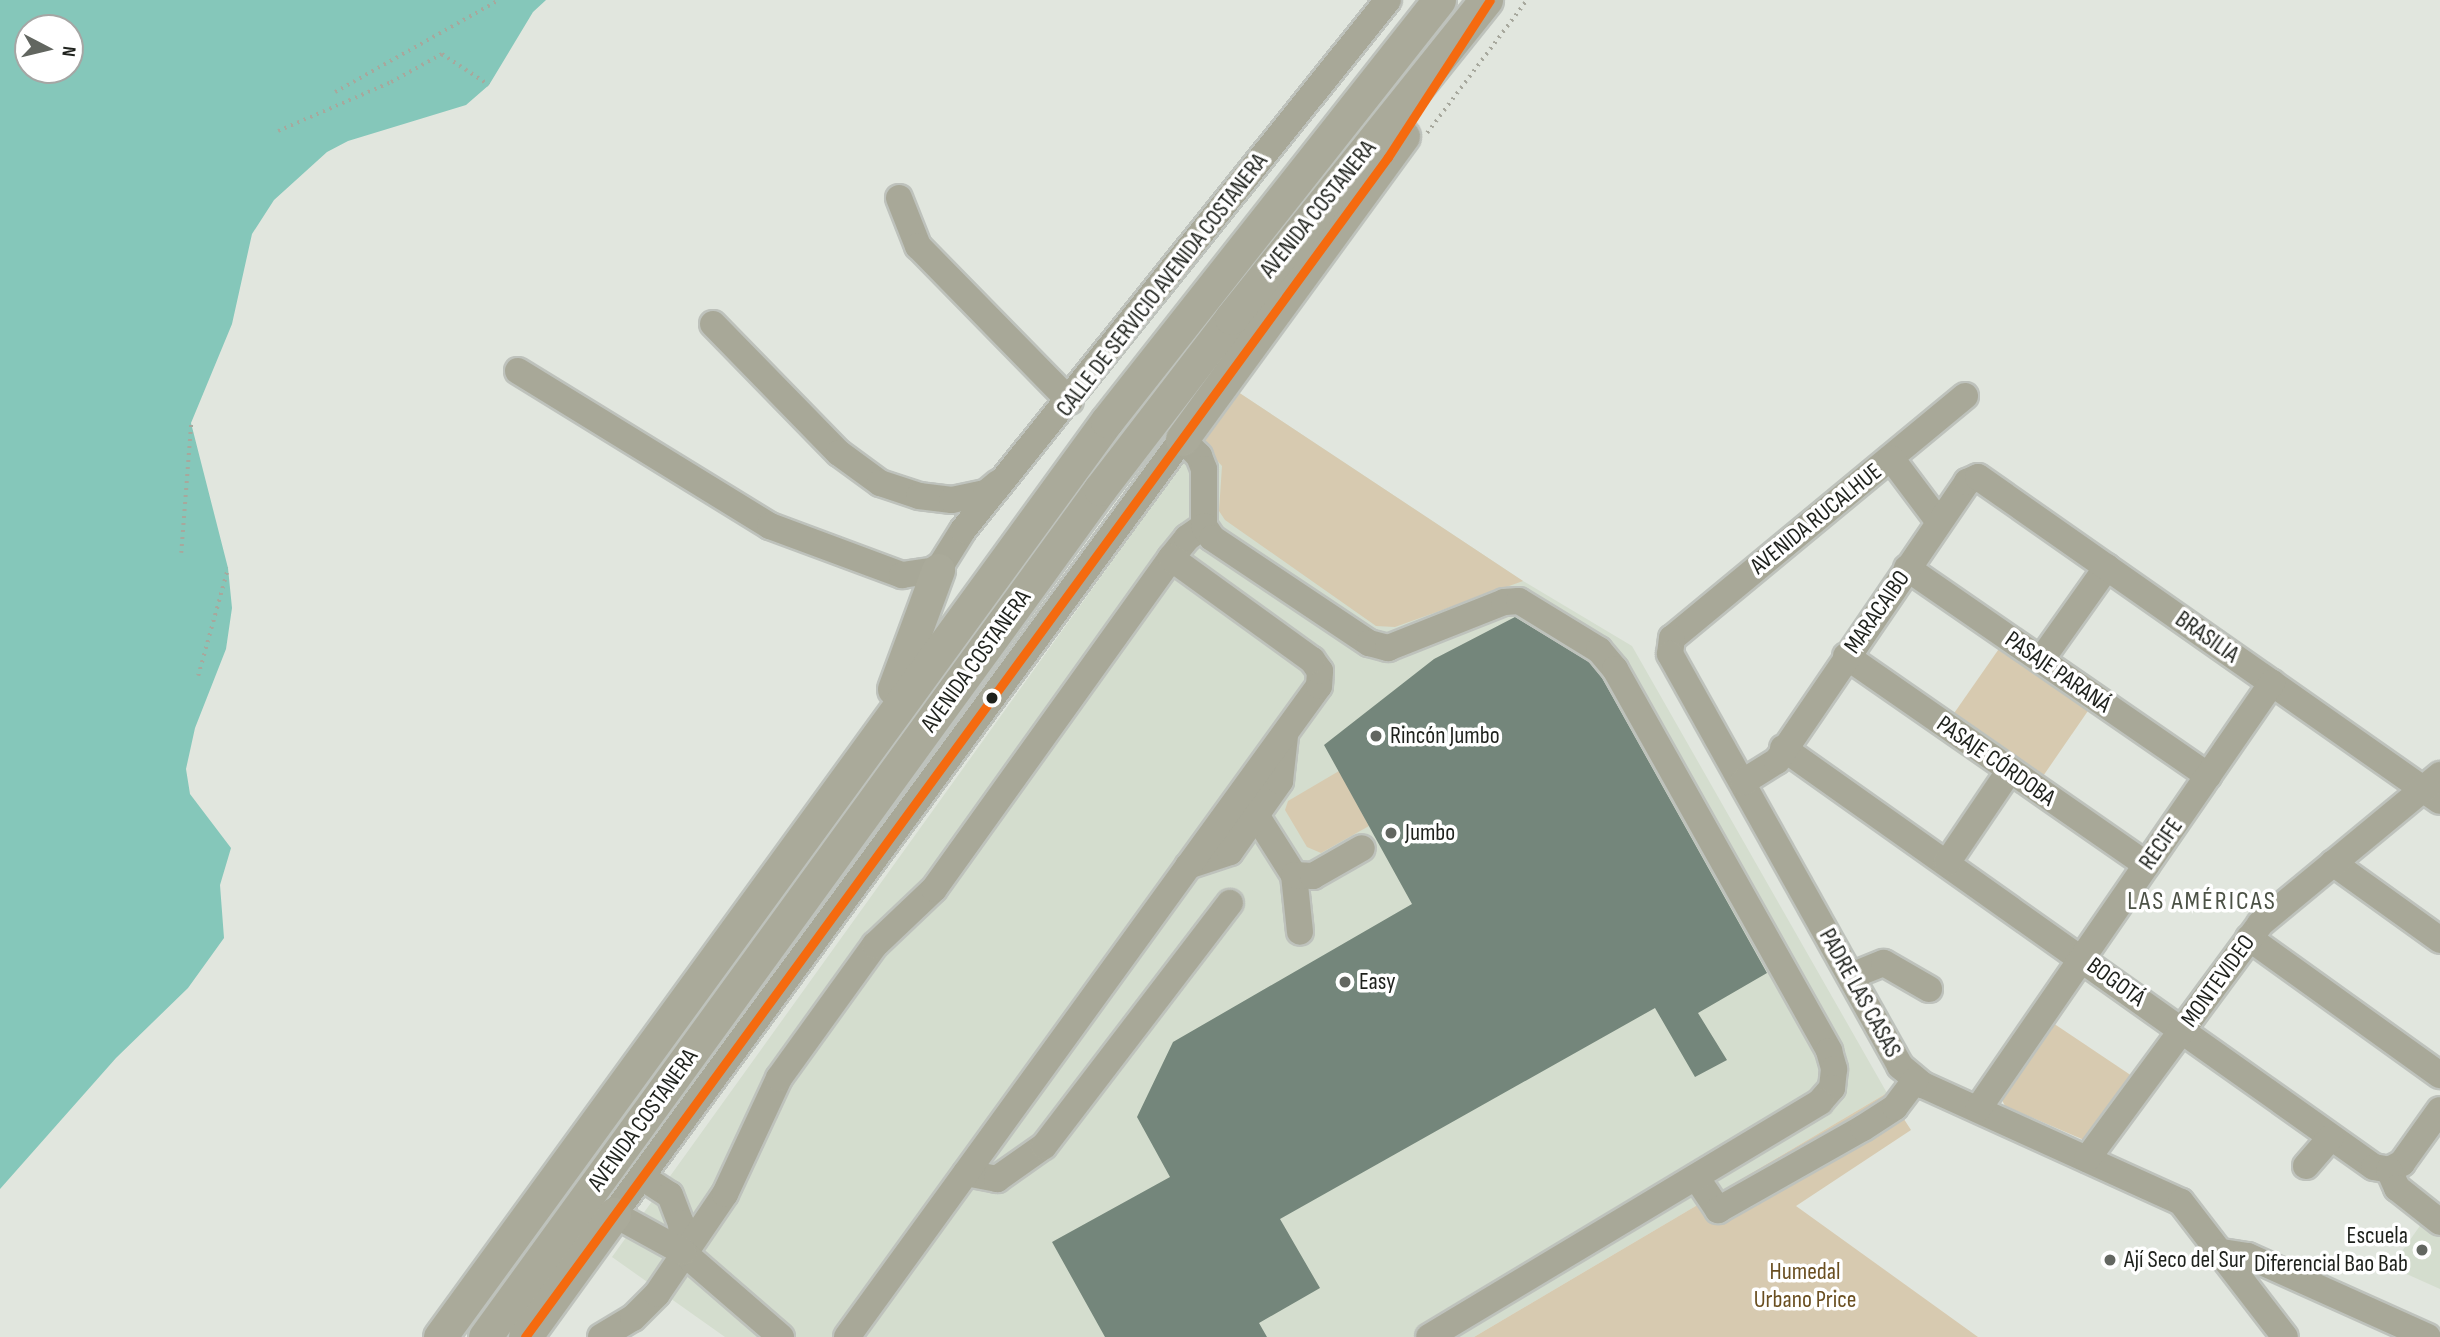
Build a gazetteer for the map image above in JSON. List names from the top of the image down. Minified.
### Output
{"streets":{"main road":["AVENIDA COSTANERA"],"street":["CALLE DE SERVICIO AVENIDA COSTANERA","AVENIDA RUCALHUE","MARACAIBO","BRASILIA","PASAJE PARANÁ","PASAJE CÓRDOBA","RECIFE","MONTEVIDEO","BOGOTÁ","PADRE LAS CASAS"]},"crossings":[["AVENIDA RUCALHUE","PADRE LAS CASAS"],["MARACAIBO","BRASILIA"],["MARACAIBO","PASAJE PARANÁ"],["MARACAIBO","PASAJE CÓRDOBA"],["MARACAIBO","BOGOTÁ"],["BRASILIA","RECIFE"],["BRASILIA","MONTEVIDEO"],["PASAJE PARANÁ","RECIFE"],["PASAJE CÓRDOBA","RECIFE"],["RECIFE","BOGOTÁ"],["RECIFE","PADRE LAS CASAS"],["MONTEVIDEO","BOGOTÁ"],["MONTEVIDEO","PADRE LAS CASAS"]],"districts":["LAS AMÉRICAS"],"parks":["Humedal Urbano Price"],"places":["Rincón Jumbo","Jumbo","Easy","Escuela Diferencial Bao Bab","Ají Seco del Sur"],"north":"right"}
